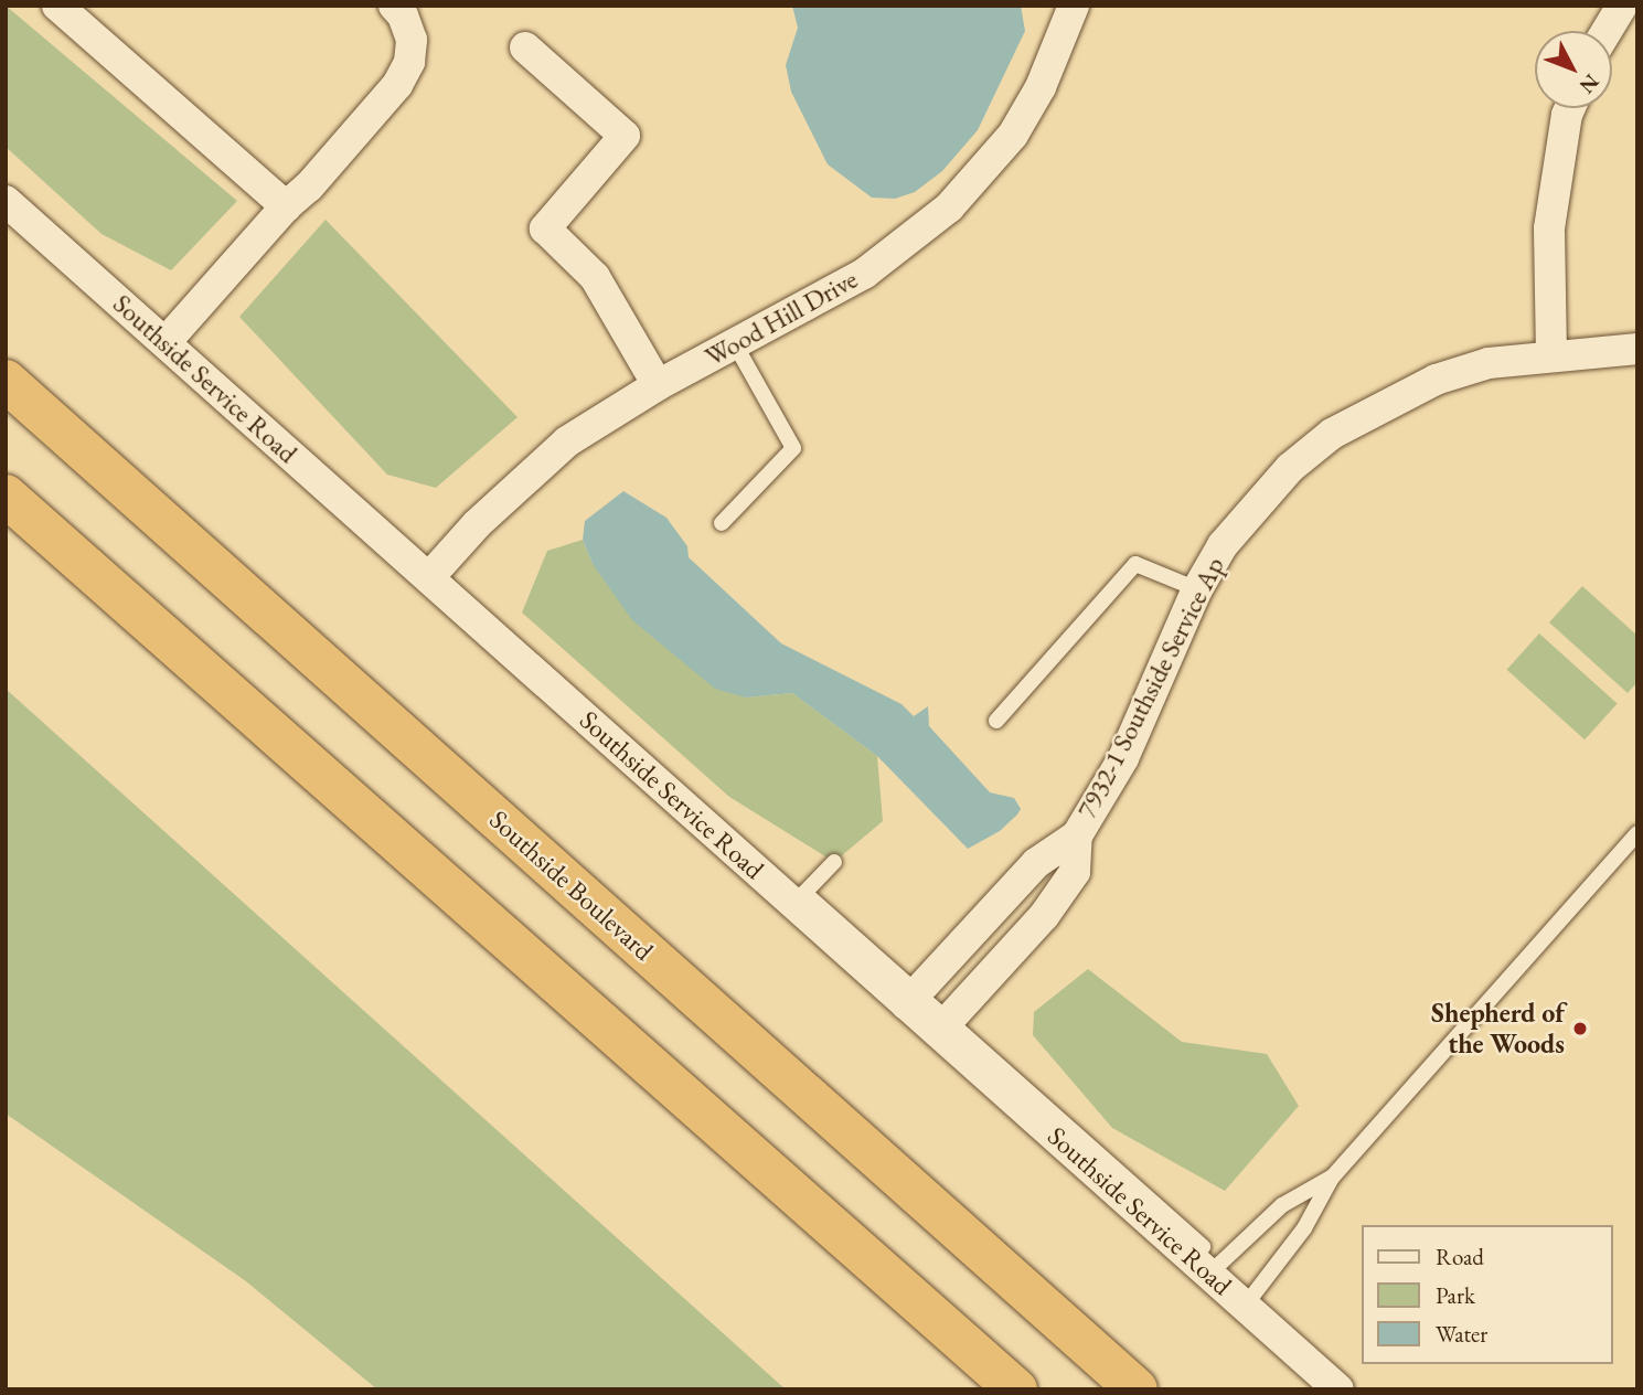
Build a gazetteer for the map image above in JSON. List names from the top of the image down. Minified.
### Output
{"streets":{"highway":["Southside Boulevard"],"street":["Wood Hill Drive","Southside Service Road","7932-1 Southside Service Ap"]},"crossings":[["Wood Hill Drive","Southside Service Road"],["Southside Service Road","7932-1 Southside Service Ap"]],"places":["Shepherd of the Woods"],"legend":["Road","Park","Water"],"north":"bottom right"}
